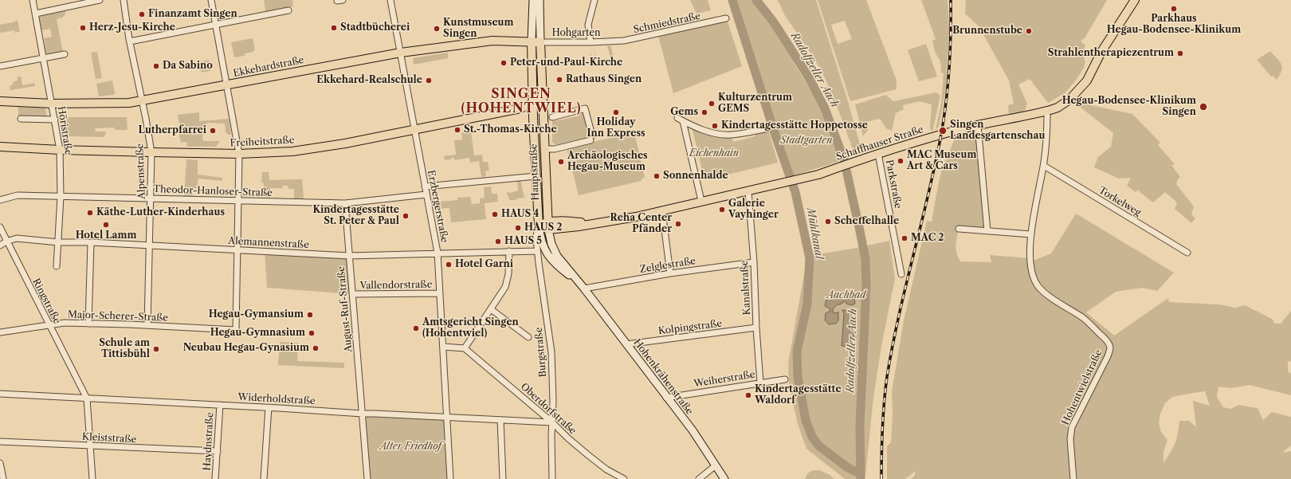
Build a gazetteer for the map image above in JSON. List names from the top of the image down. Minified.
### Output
{"streets":{"main road":["Ekkehardstraße","Freiheitstraße","Schaffhauser Straße","Hauptstraße","Hohenkrähenstraße"],"street":["Schmiedstraße","Hohgarten","Höristraße","Alpenstraße","Parkstraße","Theodor-Hanloser-Straße","Torkelweg","Erzbergerstraße","Alemannenstraße","Zelglestraße","Vallendorstraße","Kanalstraße","Ringstraße","August-Ruf-Straße","Major-Scherer-Straße","Kolpingstraße","Burgstraße","Weiherstraße","Hohentwielstraße","Widerholdstraße","Oberdorfstraße","Kleiststraße","Haydnstraße"]},"crossings":[["Schmiedstraße","Hohgarten"],["Hohgarten","Ekkehardstraße"],["Hohgarten","Hauptstraße"],["Ekkehardstraße","Höristraße"],["Ekkehardstraße","Alpenstraße"],["Ekkehardstraße","Hauptstraße"],["Ekkehardstraße","Erzbergerstraße"],["Höristraße","Freiheitstraße"],["Höristraße","Theodor-Hanloser-Straße"],["Höristraße","Alemannenstraße"],["Freiheitstraße","Alpenstraße"],["Freiheitstraße","Hauptstraße"],["Freiheitstraße","Erzbergerstraße"],["Schaffhauser Straße","Hauptstraße"],["Schaffhauser Straße","Parkstraße"],["Schaffhauser Straße","Kanalstraße"],["Schaffhauser Straße","Hohenkrähenstraße"],["Schaffhauser Straße","Hohentwielstraße"],["Alpenstraße","Theodor-Hanloser-Straße"],["Alpenstraße","Alemannenstraße"],["Alpenstraße","Major-Scherer-Straße"],["Hauptstraße","Hohenkrähenstraße"],["Theodor-Hanloser-Straße","Erzbergerstraße"],["Theodor-Hanloser-Straße","August-Ruf-Straße"],["Torkelweg","Hohentwielstraße"],["Erzbergerstraße","Alemannenstraße"],["Erzbergerstraße","Vallendorstraße"],["Erzbergerstraße","Widerholdstraße"],["Alemannenstraße","Ringstraße"],["Alemannenstraße","August-Ruf-Straße"],["Alemannenstraße","Major-Scherer-Straße"],["Alemannenstraße","Burgstraße"],["Alemannenstraße","Hohenkrähenstraße"],["Zelglestraße","Kanalstraße"],["Zelglestraße","Hohenkrähenstraße"],["Vallendorstraße","August-Ruf-Straße"],["Kanalstraße","Kolpingstraße"],["Kanalstraße","Weiherstraße"],["Ringstraße","Major-Scherer-Straße"],["Ringstraße","Widerholdstraße"],["August-Ruf-Straße","Widerholdstraße"],["Kolpingstraße","Hohenkrähenstraße"],["Burgstraße","Hohenkrähenstraße"],["Burgstraße","Widerholdstraße"],["Burgstraße","Oberdorfstraße"],["Hohenkrähenstraße","Weiherstraße"],["Widerholdstraße","Oberdorfstraße"],["Widerholdstraße","Haydnstraße"],["Kleiststraße","Haydnstraße"]],"districts":["SINGEN (HOHENTWIEL)"],"water":["Radolfzeller Aach","Mühlkanal"],"parks":["Stadtgarten","Eichenhain","Aachbad","Alter Friedhof"],"places":["Parkhaus Hegau-Bodensee-Klinikum","Finanzamt Singen","Herz-Jesu-Kirche","Stadtbücherei","Kunstmuseum Singen","Brunnenstube","Strahlentherapiezentrum","Peter-und-Paul-Kirche","Da Sabino","Rathaus Singen","Ekkehard-Realschule","Kulturzentrum GEMS","Hegau-Bodensee-Klinikum Singen","Holiday Inn Express","Gems","Kindertagesstätte Hoppetosse","St.-Thomas-Kirche","Lutherpfarrei","Singen Landesgartenschau","MAC Museum Art & Cars","Archäologisches Hegau-Museum","Sonnenhalde","Galerie Vayhinger","Käthe-Luther-Kinderhaus","HAUS 4","Kindertagesstätte St. Peter & Paul","Scheffelhalle","Reha Center Pfänder","Hotel Lamm","HAUS 2","MAC 2","HAUS 5","Hotel Garni","Hegau-Gymansium","Amtsgericht Singen (Hohentwiel)","Hegau-Gymnasium","Neubau Hegau-Gynasium","Schule am Tittisbühl","Kindertagesstätte Waldorf"]}
